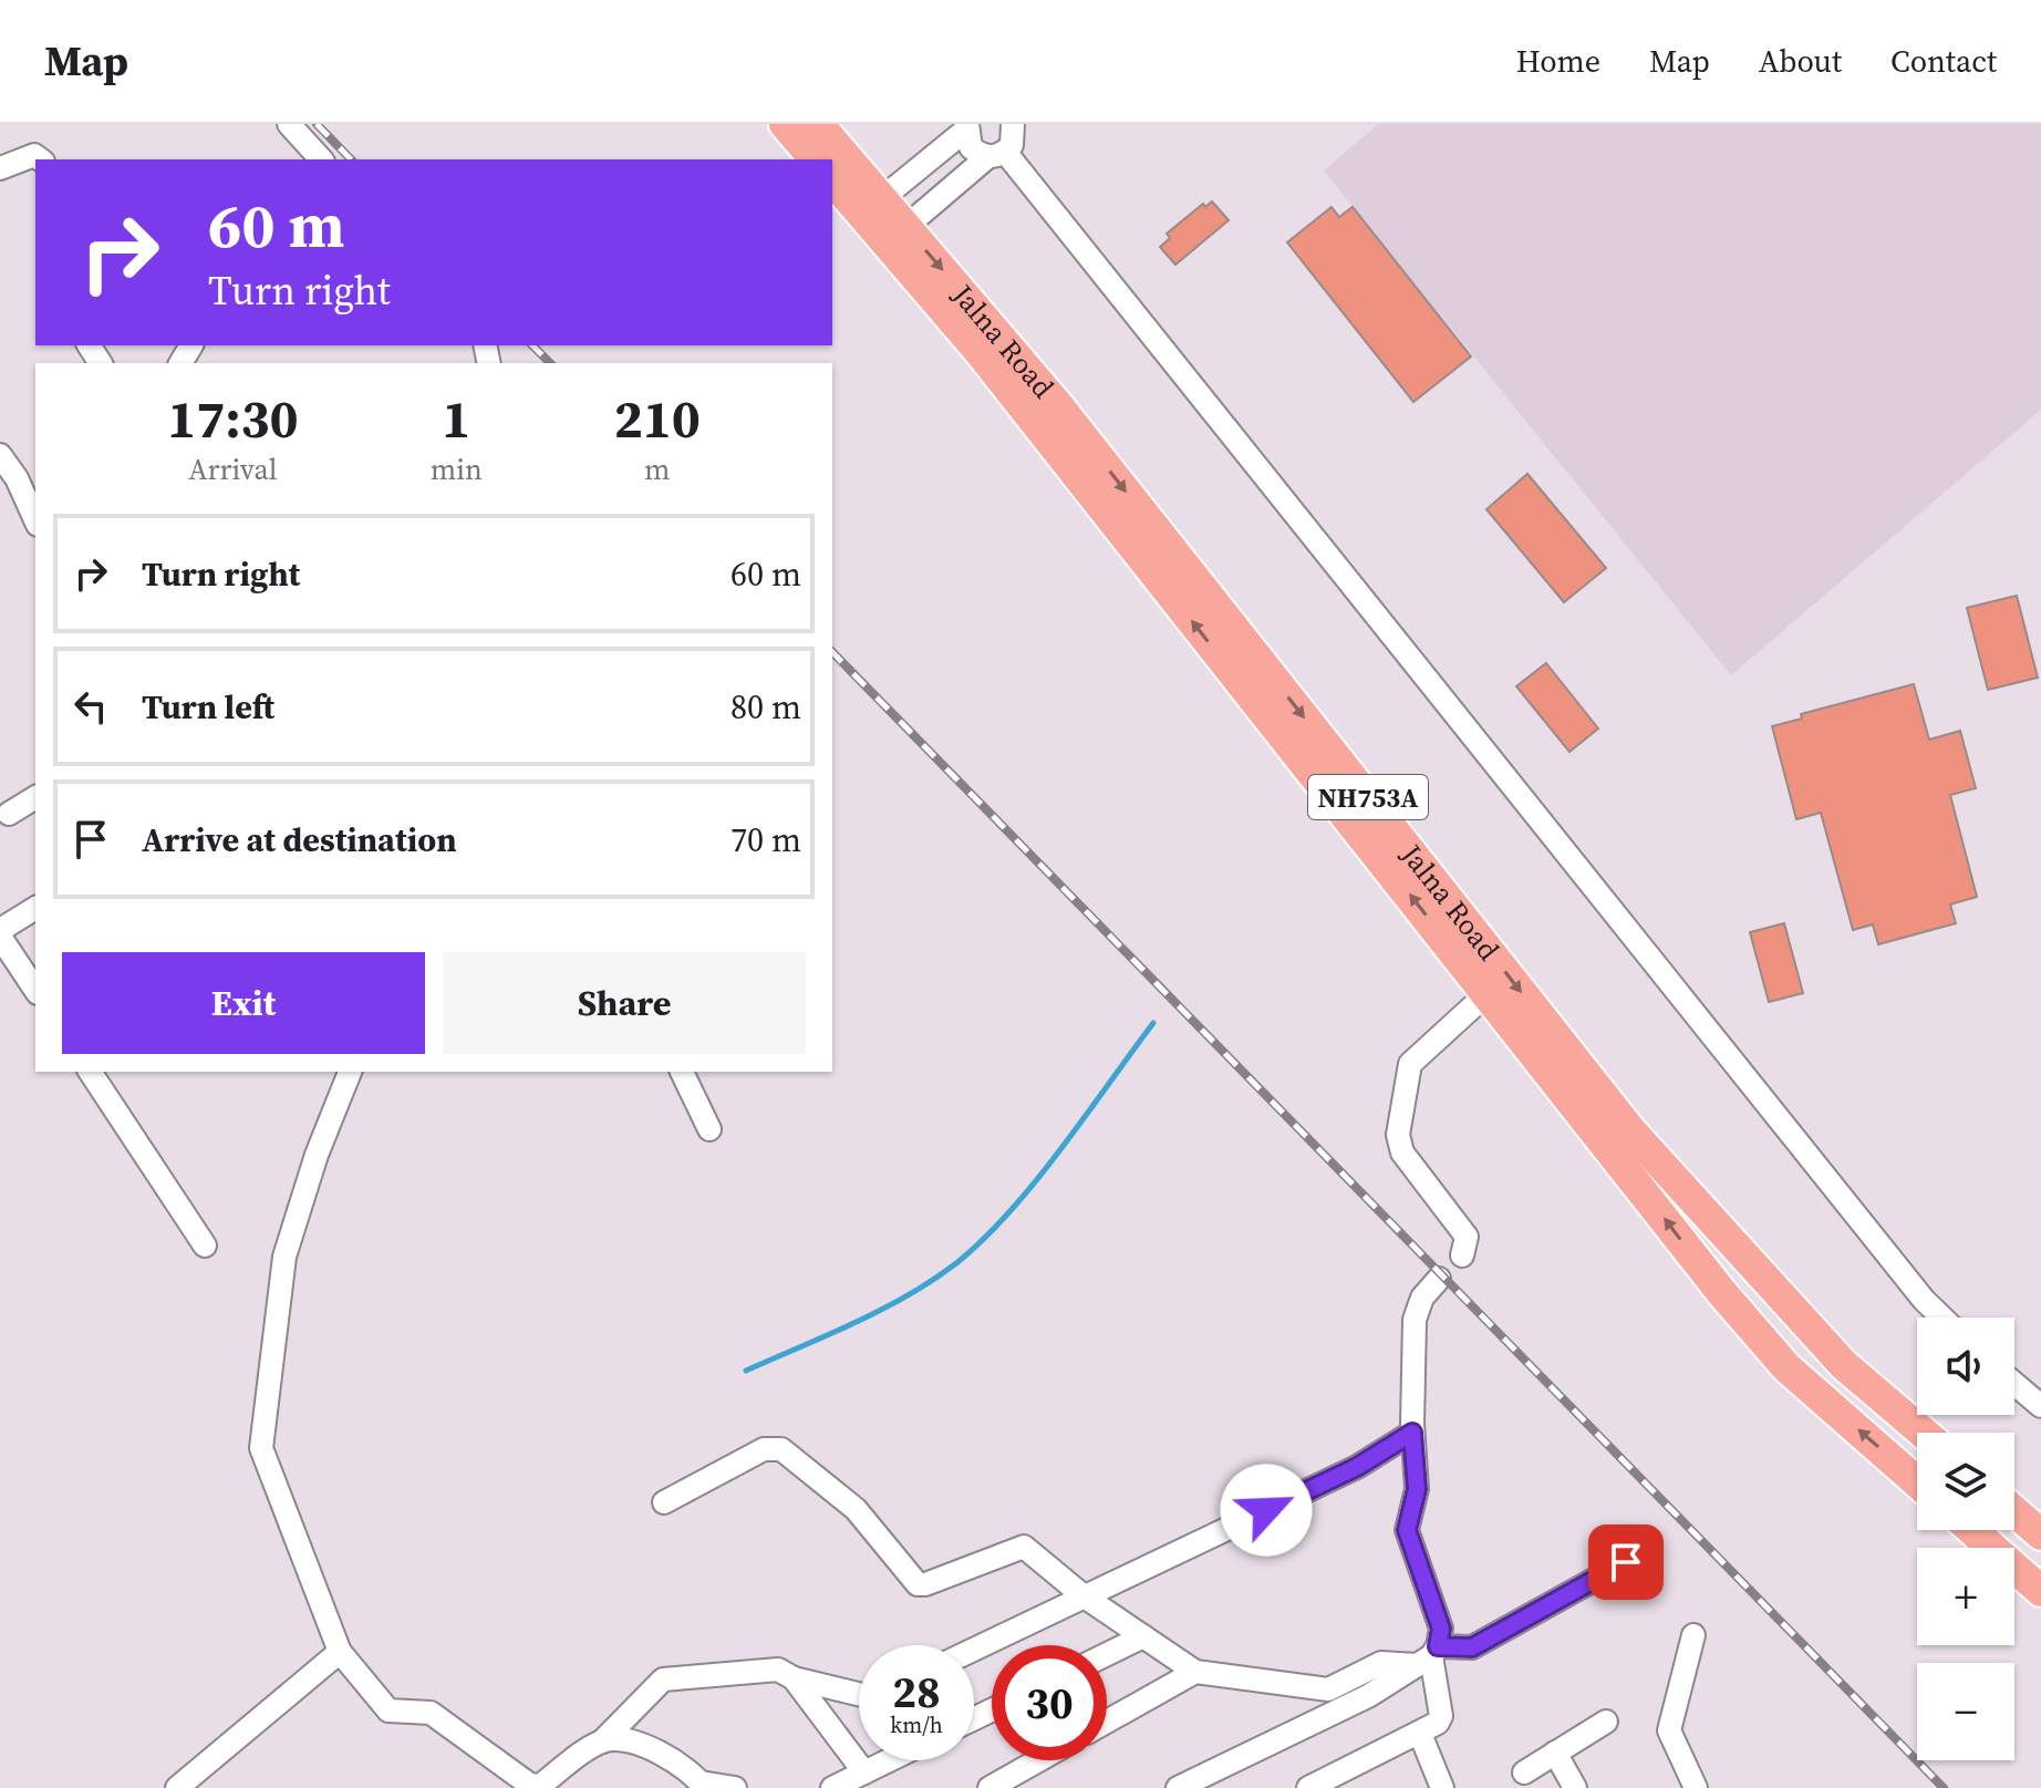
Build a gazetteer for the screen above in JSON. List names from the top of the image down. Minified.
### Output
{"streets":{"highway":["Jalna Road","NH753A"]},"page":{"header":"Map","nav":["Home","Map","About","Contact"],"turn":["60 m","Turn right"],"eta":["17:30","Arrival","1","min","210","m"],"list":[{"name":"Turn right","value":"60 m"},{"name":"Turn left","value":"80 m"},{"name":"Arrive at destination","value":"70 m"}],"buttons":["Exit","Share"],"map_buttons":["+","−"],"speed":"28 km/h","limit":"30"}}
